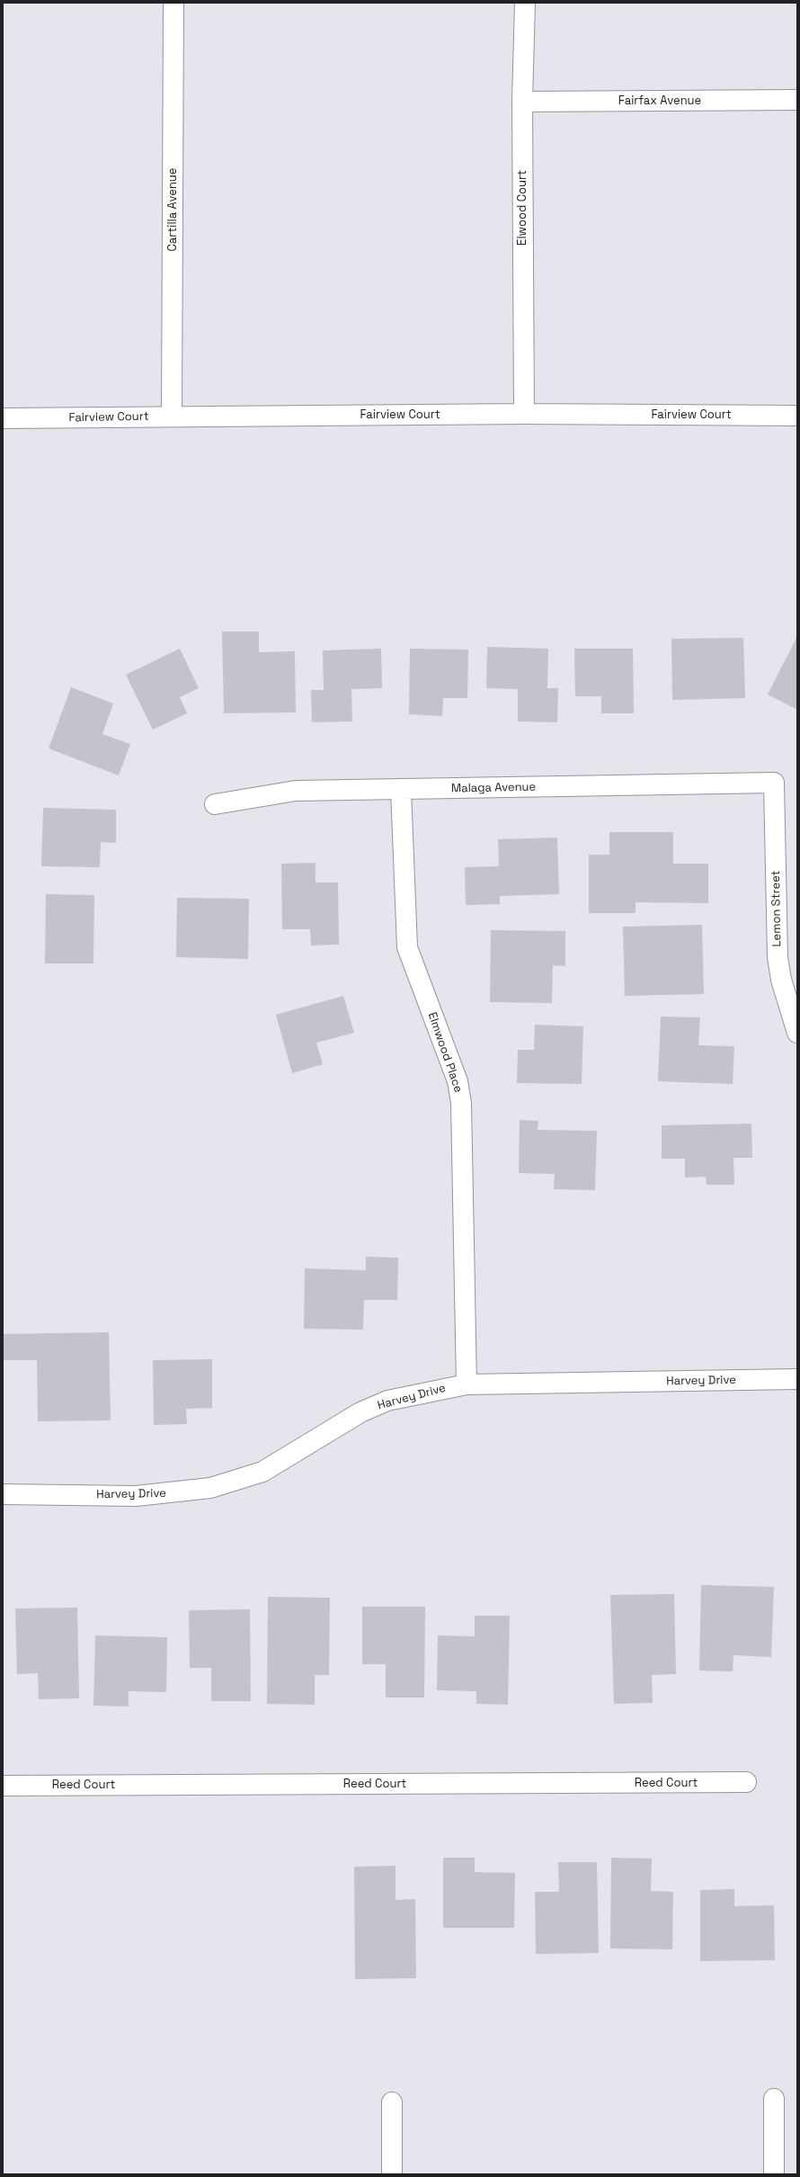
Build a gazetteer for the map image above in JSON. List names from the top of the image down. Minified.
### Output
{"streets":{"street":["Fairfax Avenue","Elwood Court","Cartilla Avenue","Fairview Court","Malaga Avenue","Lemon Street","Elmwood Place","Harvey Drive","Reed Court"]},"crossings":[["Fairfax Avenue","Elwood Court"],["Elwood Court","Fairview Court"],["Cartilla Avenue","Fairview Court"],["Malaga Avenue","Lemon Street"],["Malaga Avenue","Elmwood Place"],["Elmwood Place","Harvey Drive"]]}
